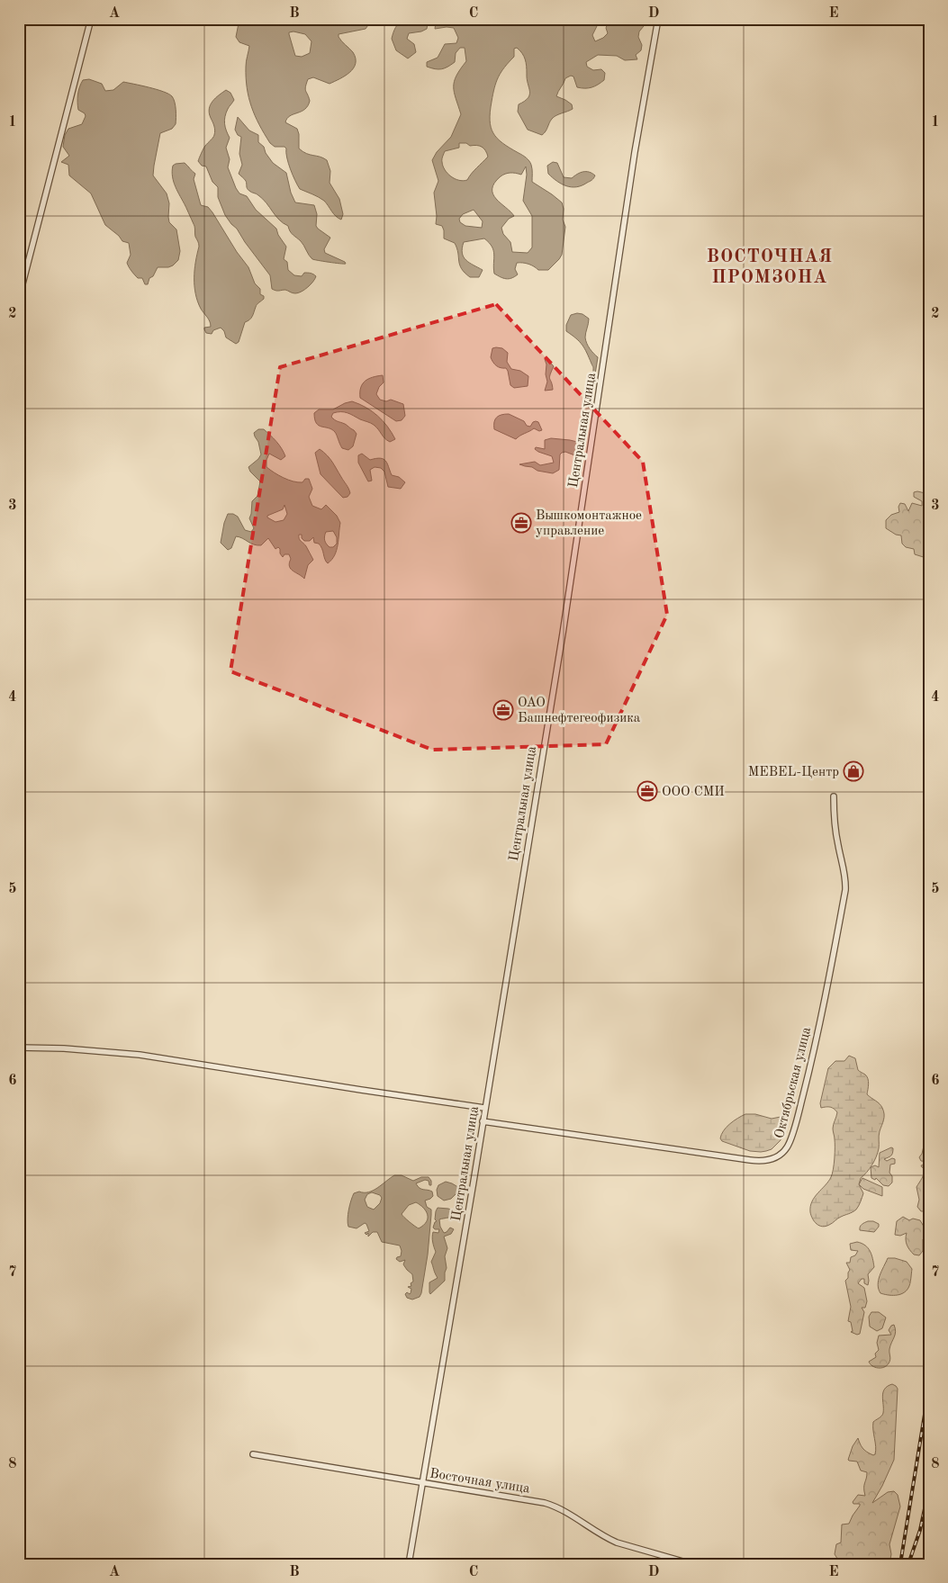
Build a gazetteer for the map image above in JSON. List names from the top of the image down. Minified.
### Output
{"streets":{"street":["Центральная улица","Октябрьская улица","Восточная улица"]},"crossings":[["Центральная улица","Октябрьская улица"],["Центральная улица","Восточная улица"]],"districts":["ВОСТОЧНАЯ ПРОМЗОНА"],"places":{"office":["Вышкомонтажное управление","ОАО Башнефтегеофизика","ООО СМИ"],"shop":["MEBEL-Центр"]},"grid":{"columns":["A","B","C","D","E"],"rows":["1","2","3","4","5","6","7","8"]}}
